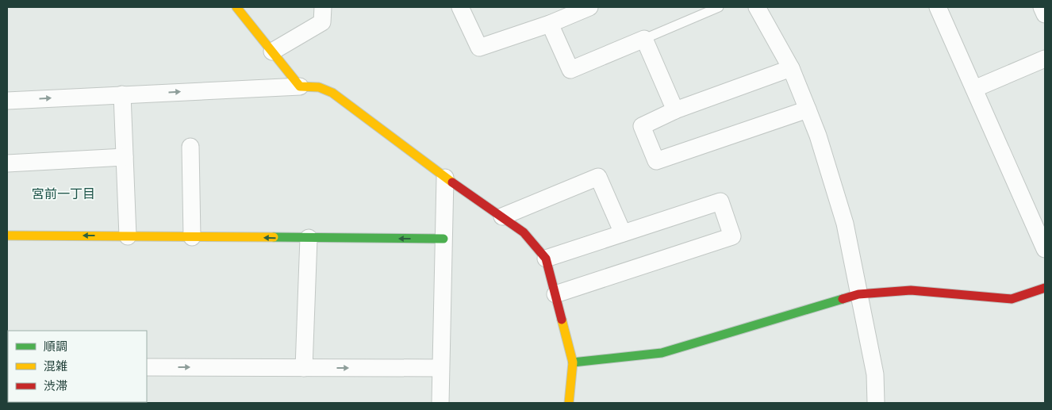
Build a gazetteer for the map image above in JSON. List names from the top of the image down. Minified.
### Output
{"districts":["宮前一丁目"],"legend":["順調","混雑","渋滞"]}
